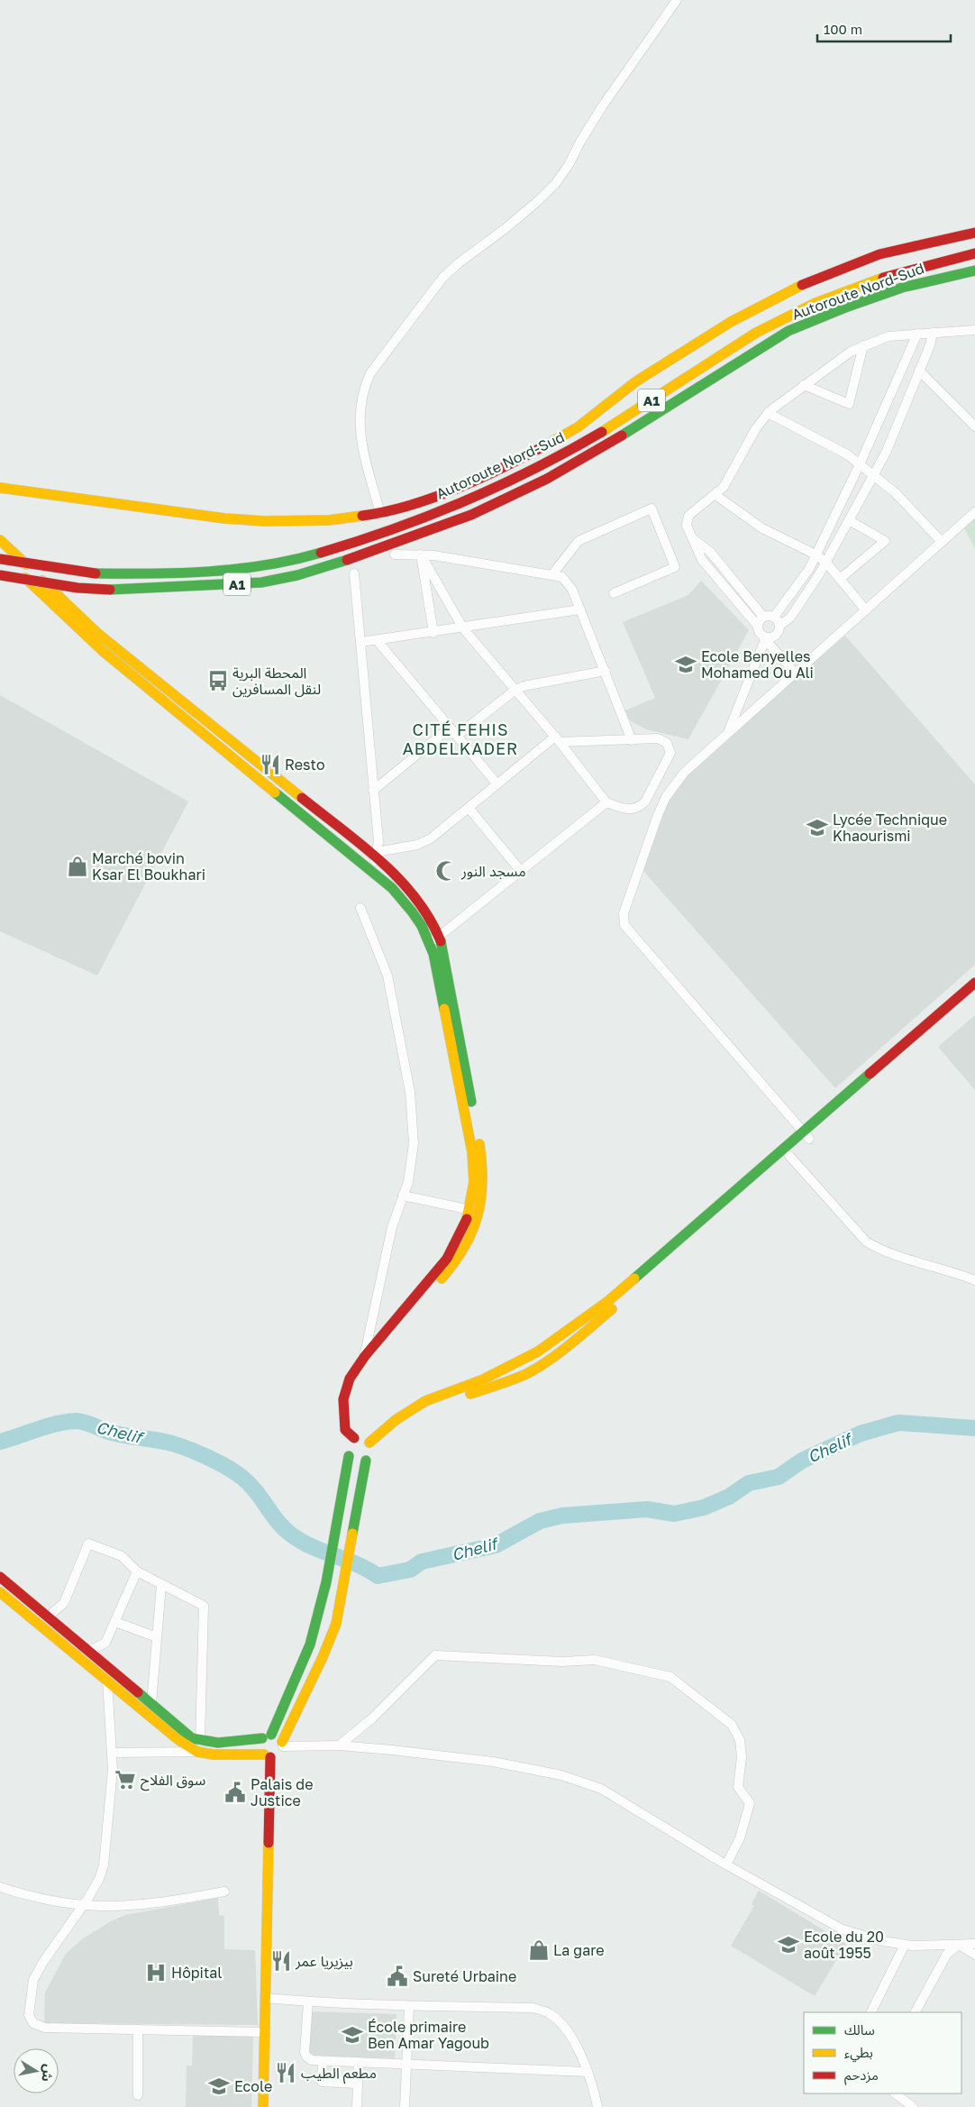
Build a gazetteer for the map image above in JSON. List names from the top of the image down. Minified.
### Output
{"streets":{"main road":["Autoroute Nord-Sud","A1"]},"districts":["CITÉ FEHIS ABDELKADER"],"water":["Chelif"],"places":{"school or university":["Ecole Benyelles Mohamed Ou Ali","Lycée Technique Khaourismi","Ecole du 20 août 1955","École primaire Ben Amar Yagoub","Ecole"],"bus stop":["المحطة البرية لنقل المسافرين"],"restaurant":["Resto","بيزيريا عمر","مطعم الطيب"],"shop":["Marché bovin Ksar El Boukhari","La gare"],"mosque":["مسجد النور"],"supermarket":["سوق الفلاح"],"public building":["Palais de Justice","Sureté Urbaine"],"hospital":["Hôpital"]},"legend":["سالك","بطيء","مزدحم"],"scale_bar":"100 m","north":"right"}
